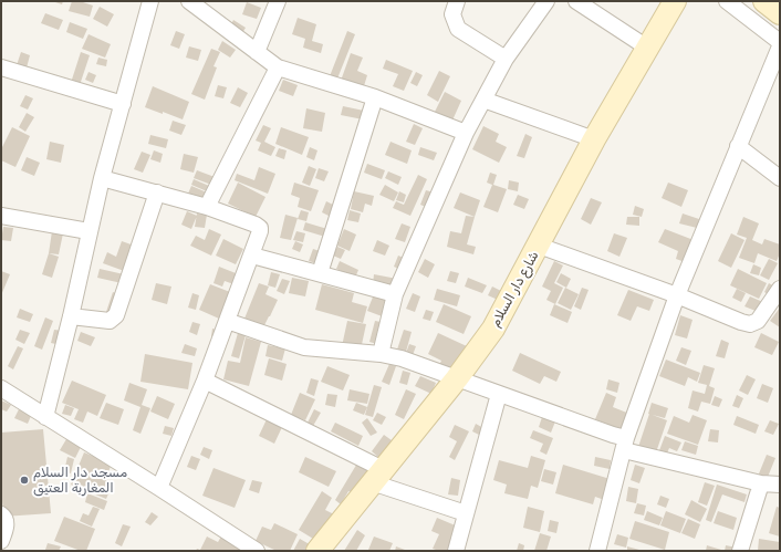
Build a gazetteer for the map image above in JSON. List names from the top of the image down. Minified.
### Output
{"streets":{"street":["شارع دار السلام"]},"places":["مسجد دار السلام المغاربة العتيق"]}
